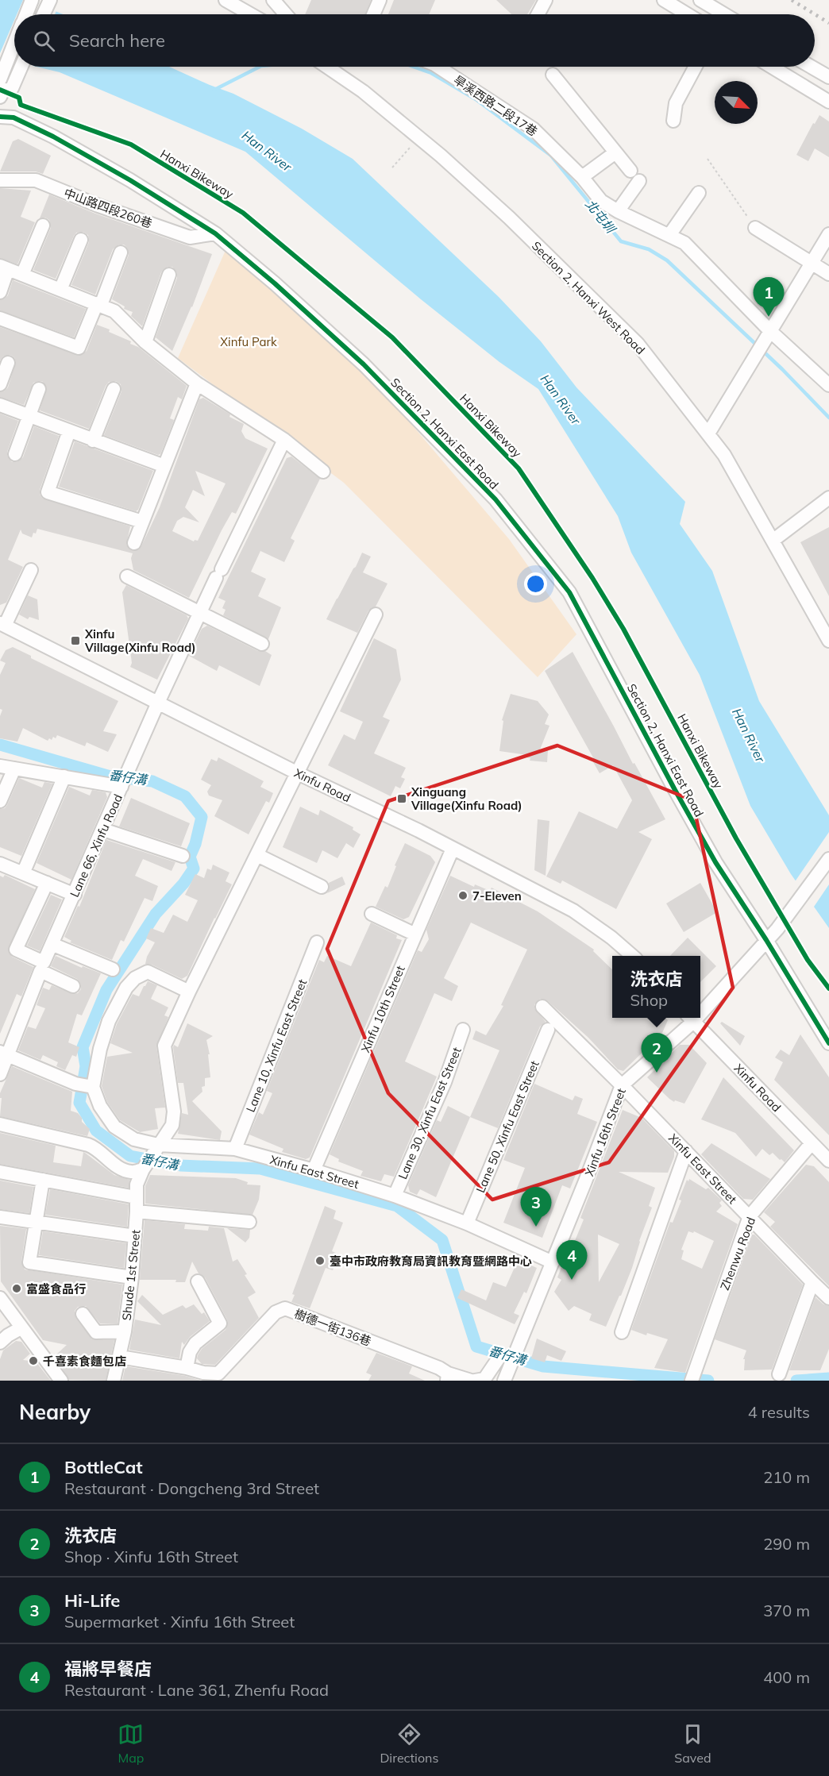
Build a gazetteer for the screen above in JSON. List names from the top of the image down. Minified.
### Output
{"streets":{"street":["旱溪西路二段17巷","中山路四段260巷","Section 2, Hanxi West Road","Section 2, Hanxi East Road","Xinfu Road","Lane 66, Xinfu Road","Xinfu 10th Street","Lane 10, Xinfu East Street","Lane 30, Xinfu East Street","Lane 50, Xinfu East Street","Xinfu 16th Street","Xinfu East Street","Zhenwu Road","Shude 1st Street","樹德一街136巷"],"cycle path":["Hanxi Bikeway"]},"crossings":[["中山路四段260巷","Section 2, Hanxi East Road"],["Section 2, Hanxi East Road","Xinfu 16th Street"],["Xinfu Road","Lane 66, Xinfu Road"],["Xinfu Road","Xinfu 10th Street"],["Xinfu Road","Xinfu 16th Street"],["Xinfu Road","Zhenwu Road"],["Xinfu 10th Street","Xinfu East Street"],["Lane 10, Xinfu East Street","Xinfu East Street"],["Lane 30, Xinfu East Street","Xinfu East Street"],["Lane 50, Xinfu East Street","Xinfu East Street"],["Xinfu 16th Street","Xinfu East Street"],["Xinfu East Street","Zhenwu Road"],["Xinfu East Street","Shude 1st Street"],["Shude 1st Street","樹德一街136巷"]],"water":["Han River","北屯圳","番仔溝"],"parks":["Xinfu Park"],"places":{"transit":["Xinfu Village(Xinfu Road)","Xinguang Village(Xinfu Road)"],"other":["7-Eleven","臺中市政府教育局資訊教育暨網路中心","富盛食品行","千喜素食麵包店"]},"north":"bottom right","page":{"search":"Search here","pins":["1","2","3","4"],"popup":["洗衣店","Shop"],"heading":["Nearby","4 results"],"list":[{"mark":"1","name":"BottleCat","note":"Restaurant · Dongcheng 3rd Street","value":"210 m"},{"mark":"2","name":"洗衣店","note":"Shop · Xinfu 16th Street","value":"290 m"},{"mark":"3","name":"Hi-Life","note":"Supermarket · Xinfu 16th Street","value":"370 m"},{"mark":"4","name":"福將早餐店","note":"Restaurant · Lane 361, Zhenfu Road","value":"400 m"}],"nav":["Map","Directions","Saved"]}}
